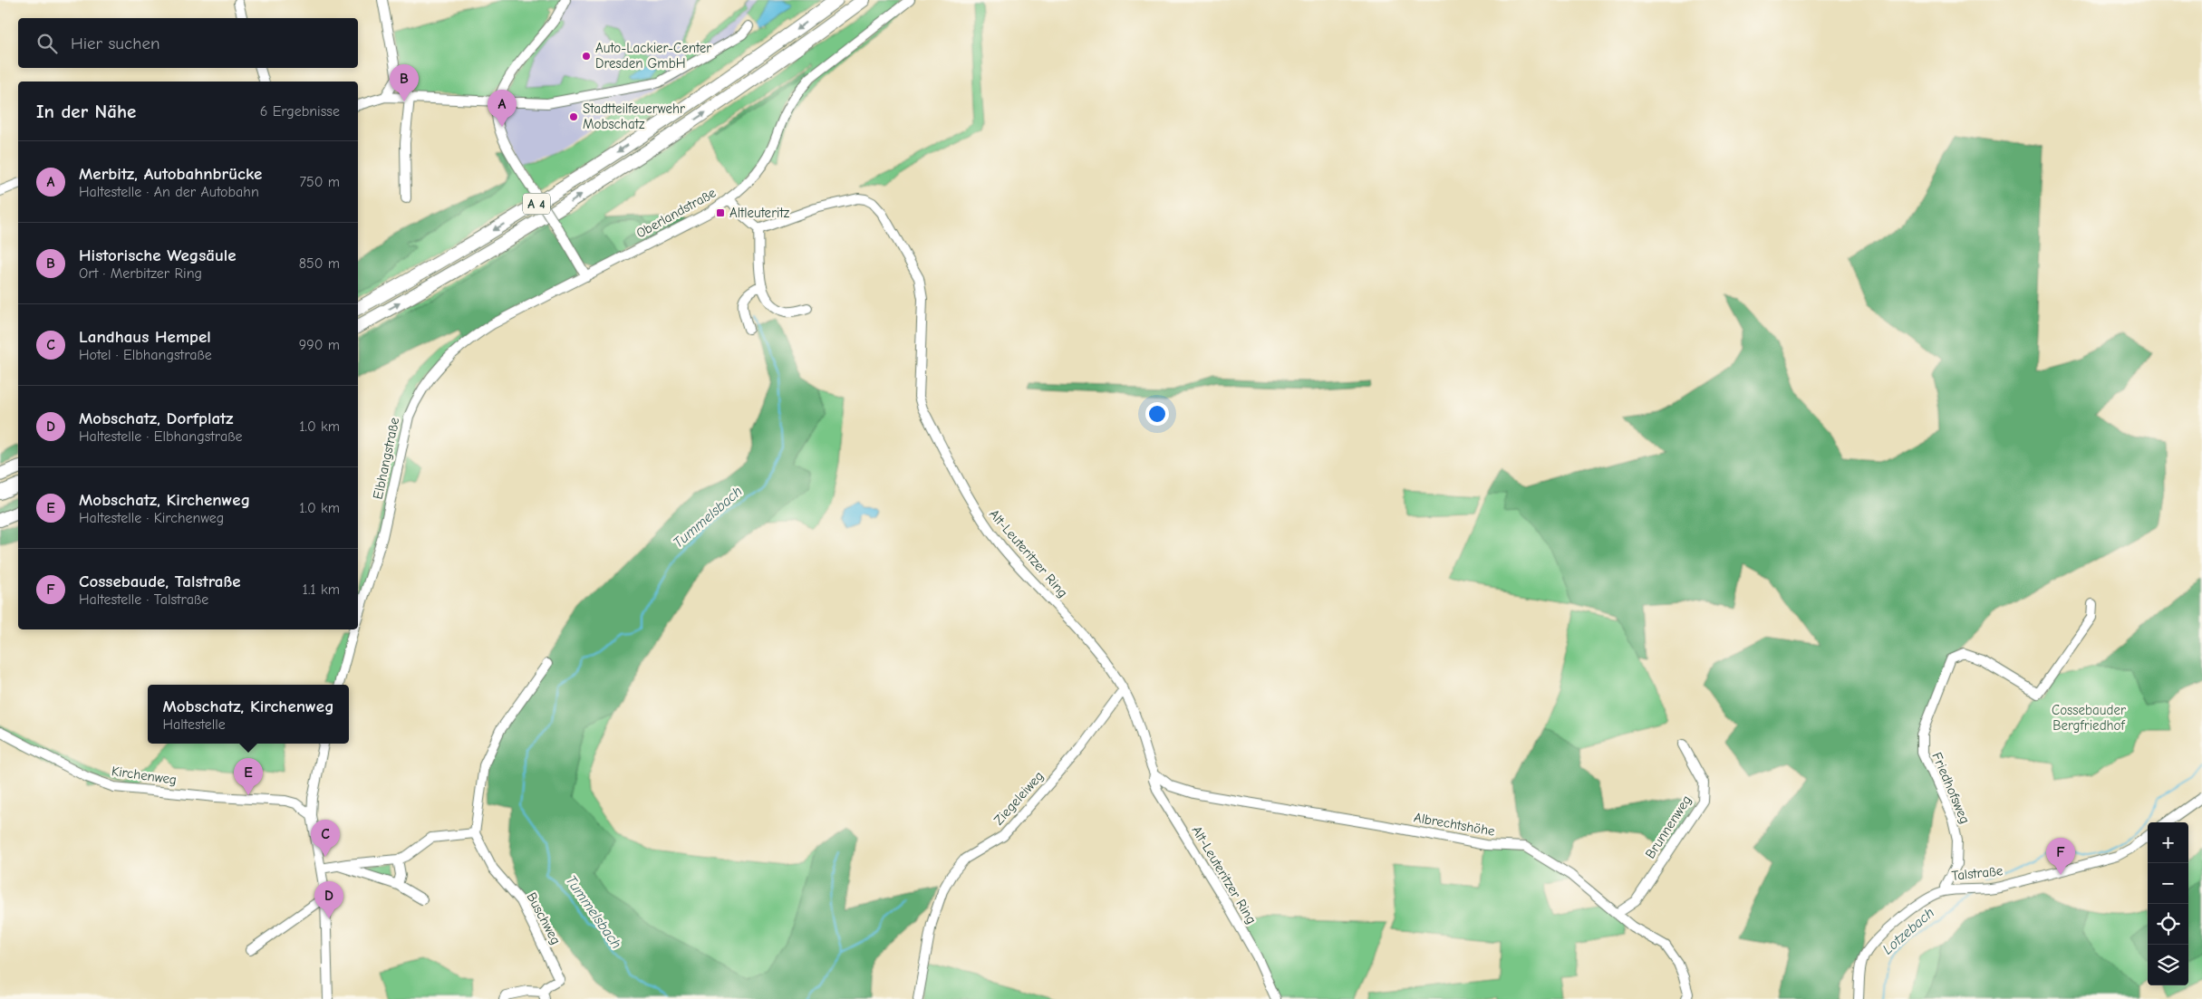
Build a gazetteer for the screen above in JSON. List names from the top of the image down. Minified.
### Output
{"streets":{"highway":["A 4"],"street":["Oberlandstraße","Elbhangstraße","Alt-Leuteritzer Ring","Kirchenweg","Friedhofsweg","Ziegeleiweg","Albrechtshöhe","Brunnenweg","Talstraße","Buschweg"]},"crossings":[["Oberlandstraße","Elbhangstraße"],["Alt-Leuteritzer Ring","Ziegeleiweg"],["Alt-Leuteritzer Ring","Albrechtshöhe"],["Friedhofsweg","Talstraße"],["Albrechtshöhe","Brunnenweg"]],"water":["Tummelsbach","Lotzebach"],"parks":["Cossebauder Bergfriedhof"],"places":{"other":["Auto-Lackier-Center Dresden GmbH","Stadtteilfeuerwehr Mobschatz"],"transit":["Altleuteritz"]},"page":{"search":"Hier suchen","pins":["B","A","E","C","F","D"],"heading":["In der Nähe","6 Ergebnisse"],"list":[{"mark":"A","name":"Merbitz, Autobahnbrücke","note":"Haltestelle · An der Autobahn","value":"750 m"},{"mark":"B","name":"Historische Wegsäule","note":"Ort · Merbitzer Ring","value":"850 m"},{"mark":"C","name":"Landhaus Hempel","note":"Hotel · Elbhangstraße","value":"990 m"},{"mark":"D","name":"Mobschatz, Dorfplatz","note":"Haltestelle · Elbhangstraße","value":"1.0 km"},{"mark":"E","name":"Mobschatz, Kirchenweg","note":"Haltestelle · Kirchenweg","value":"1.0 km"},{"mark":"F","name":"Cossebaude, Talstraße","note":"Haltestelle · Talstraße","value":"1.1 km"}],"popup":["Mobschatz, Kirchenweg","Haltestelle"],"map_buttons":["+","−"]}}
